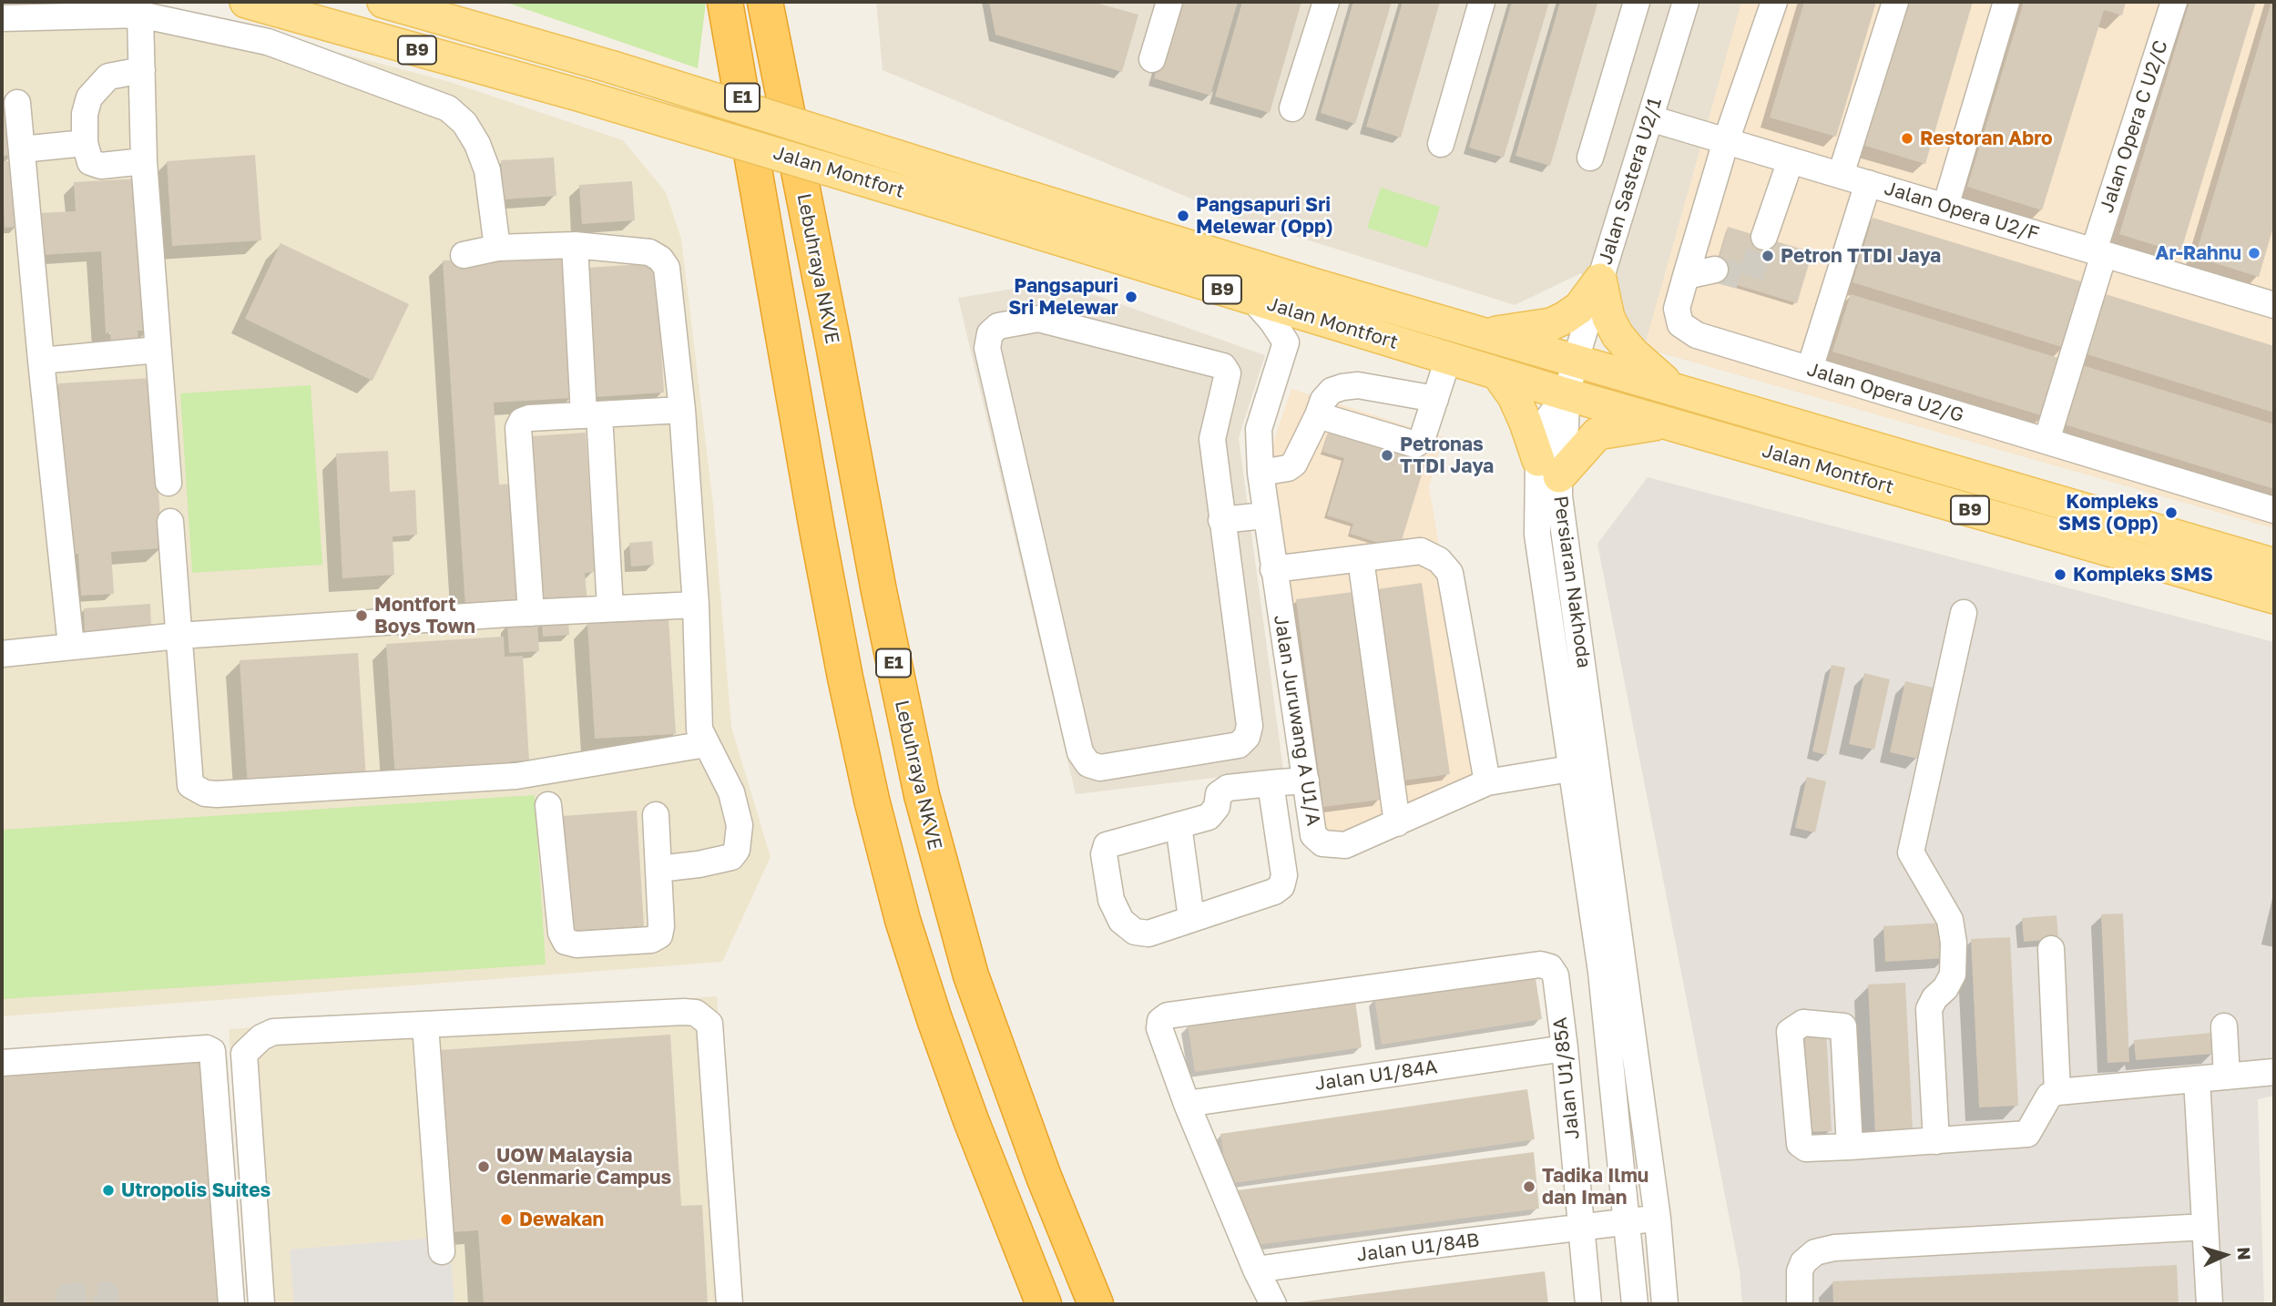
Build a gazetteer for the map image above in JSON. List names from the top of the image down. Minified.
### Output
{"streets":{"highway":["E1","Lebuhraya NKVE"],"main road":["B9","Jalan Montfort"],"street":["Jalan Opera C U2/C","Jalan Sastera U2/1","Jalan Opera U2/F","Jalan Opera U2/G","Persiaran Nakhoda","Jalan Juruwang A U1/A","Jalan U1/84A","Jalan U1/85A","Jalan U1/84B"]},"crossings":[["Jalan Opera C U2/C","Jalan Opera U2/F"],["Jalan Opera C U2/C","Jalan Opera U2/G"],["Jalan Montfort","Jalan Sastera U2/1"],["Jalan Montfort","Persiaran Nakhoda"],["Jalan Sastera U2/1","Jalan Opera U2/F"],["Jalan Sastera U2/1","Persiaran Nakhoda"],["Jalan Opera U2/F","Jalan Opera U2/G"],["Persiaran Nakhoda","Jalan Juruwang A U1/A"],["Persiaran Nakhoda","Jalan U1/84B"],["Jalan U1/84A","Jalan U1/85A"],["Jalan U1/85A","Jalan U1/84B"]],"places":["Restoran Abro","Pangsapuri Sri Melewar (Opp)","Ar-Rahnu","Petron TTDI Jaya","Pangsapuri Sri Melewar","Petronas TTDI Jaya","Kompleks SMS (Opp)","Kompleks SMS","Montfort Boys Town","UOW Malaysia Glenmarie Campus","Tadika Ilmu dan Iman","Utropolis Suites","Dewakan"],"north":"right"}
